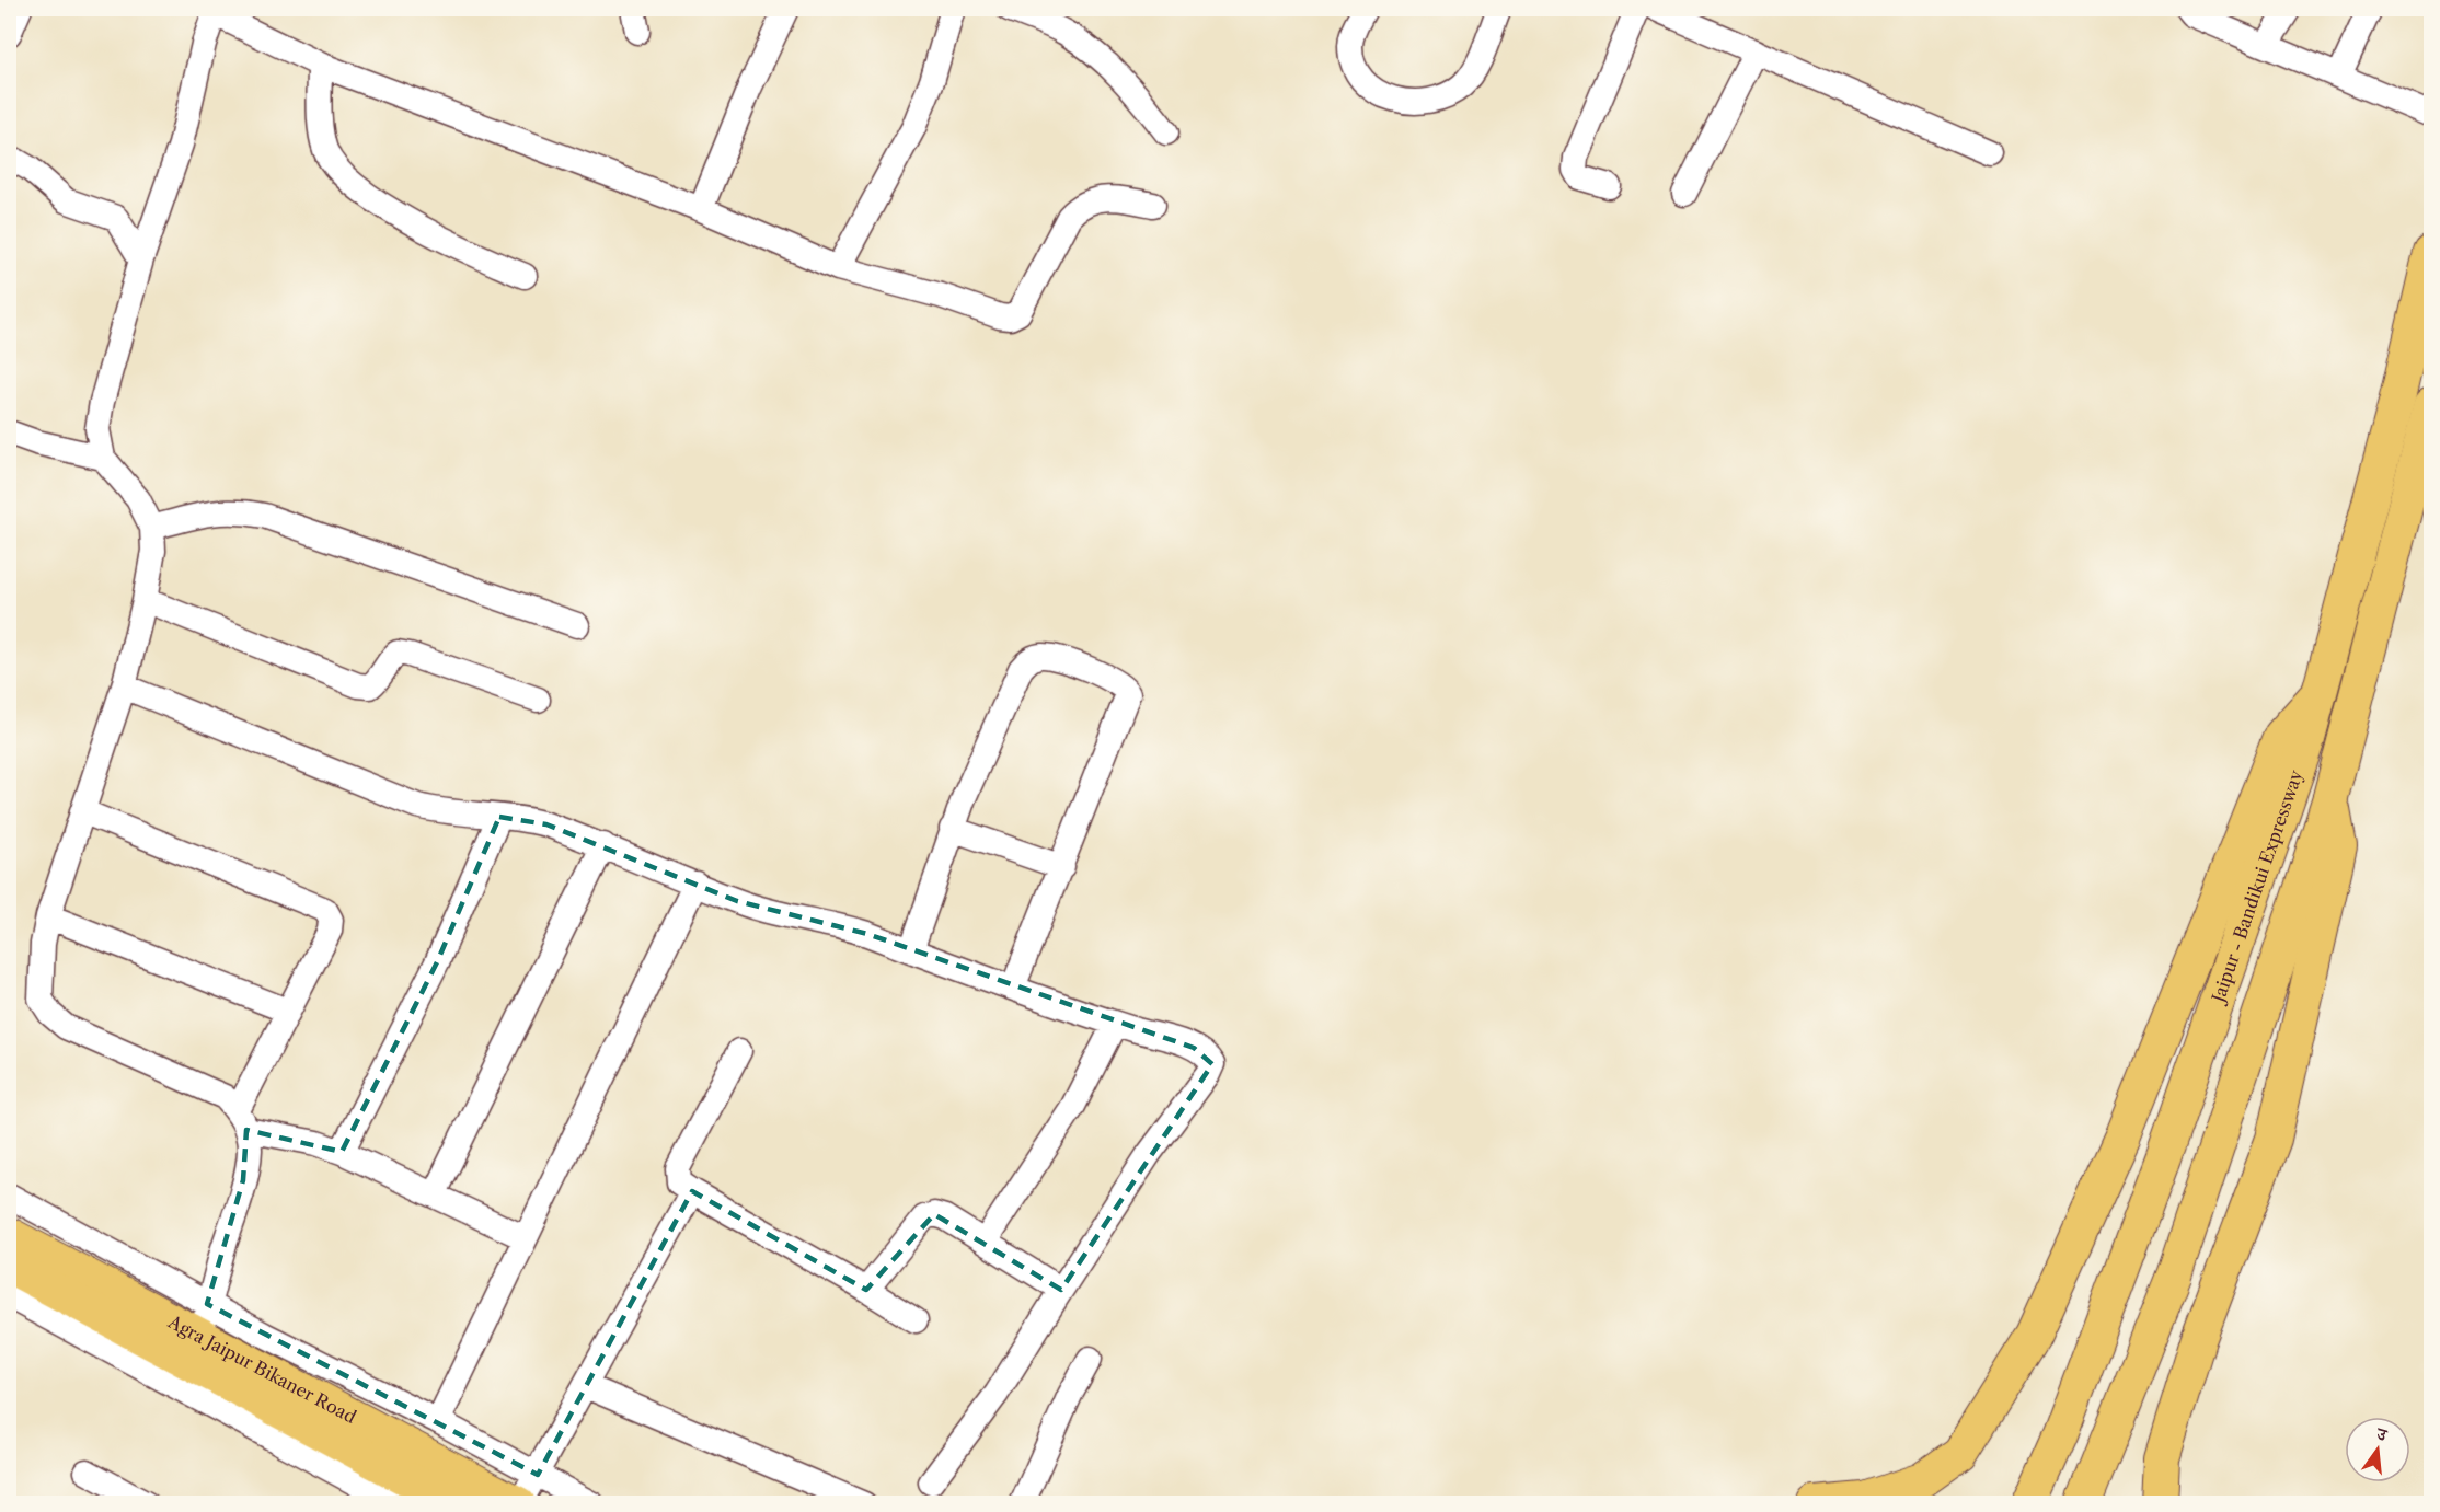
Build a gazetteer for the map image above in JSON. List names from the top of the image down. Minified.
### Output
{"streets":{"highway":["Jaipur - Bandikui Expressway","Agra Jaipur Bikaner Road"]},"north":"top"}
